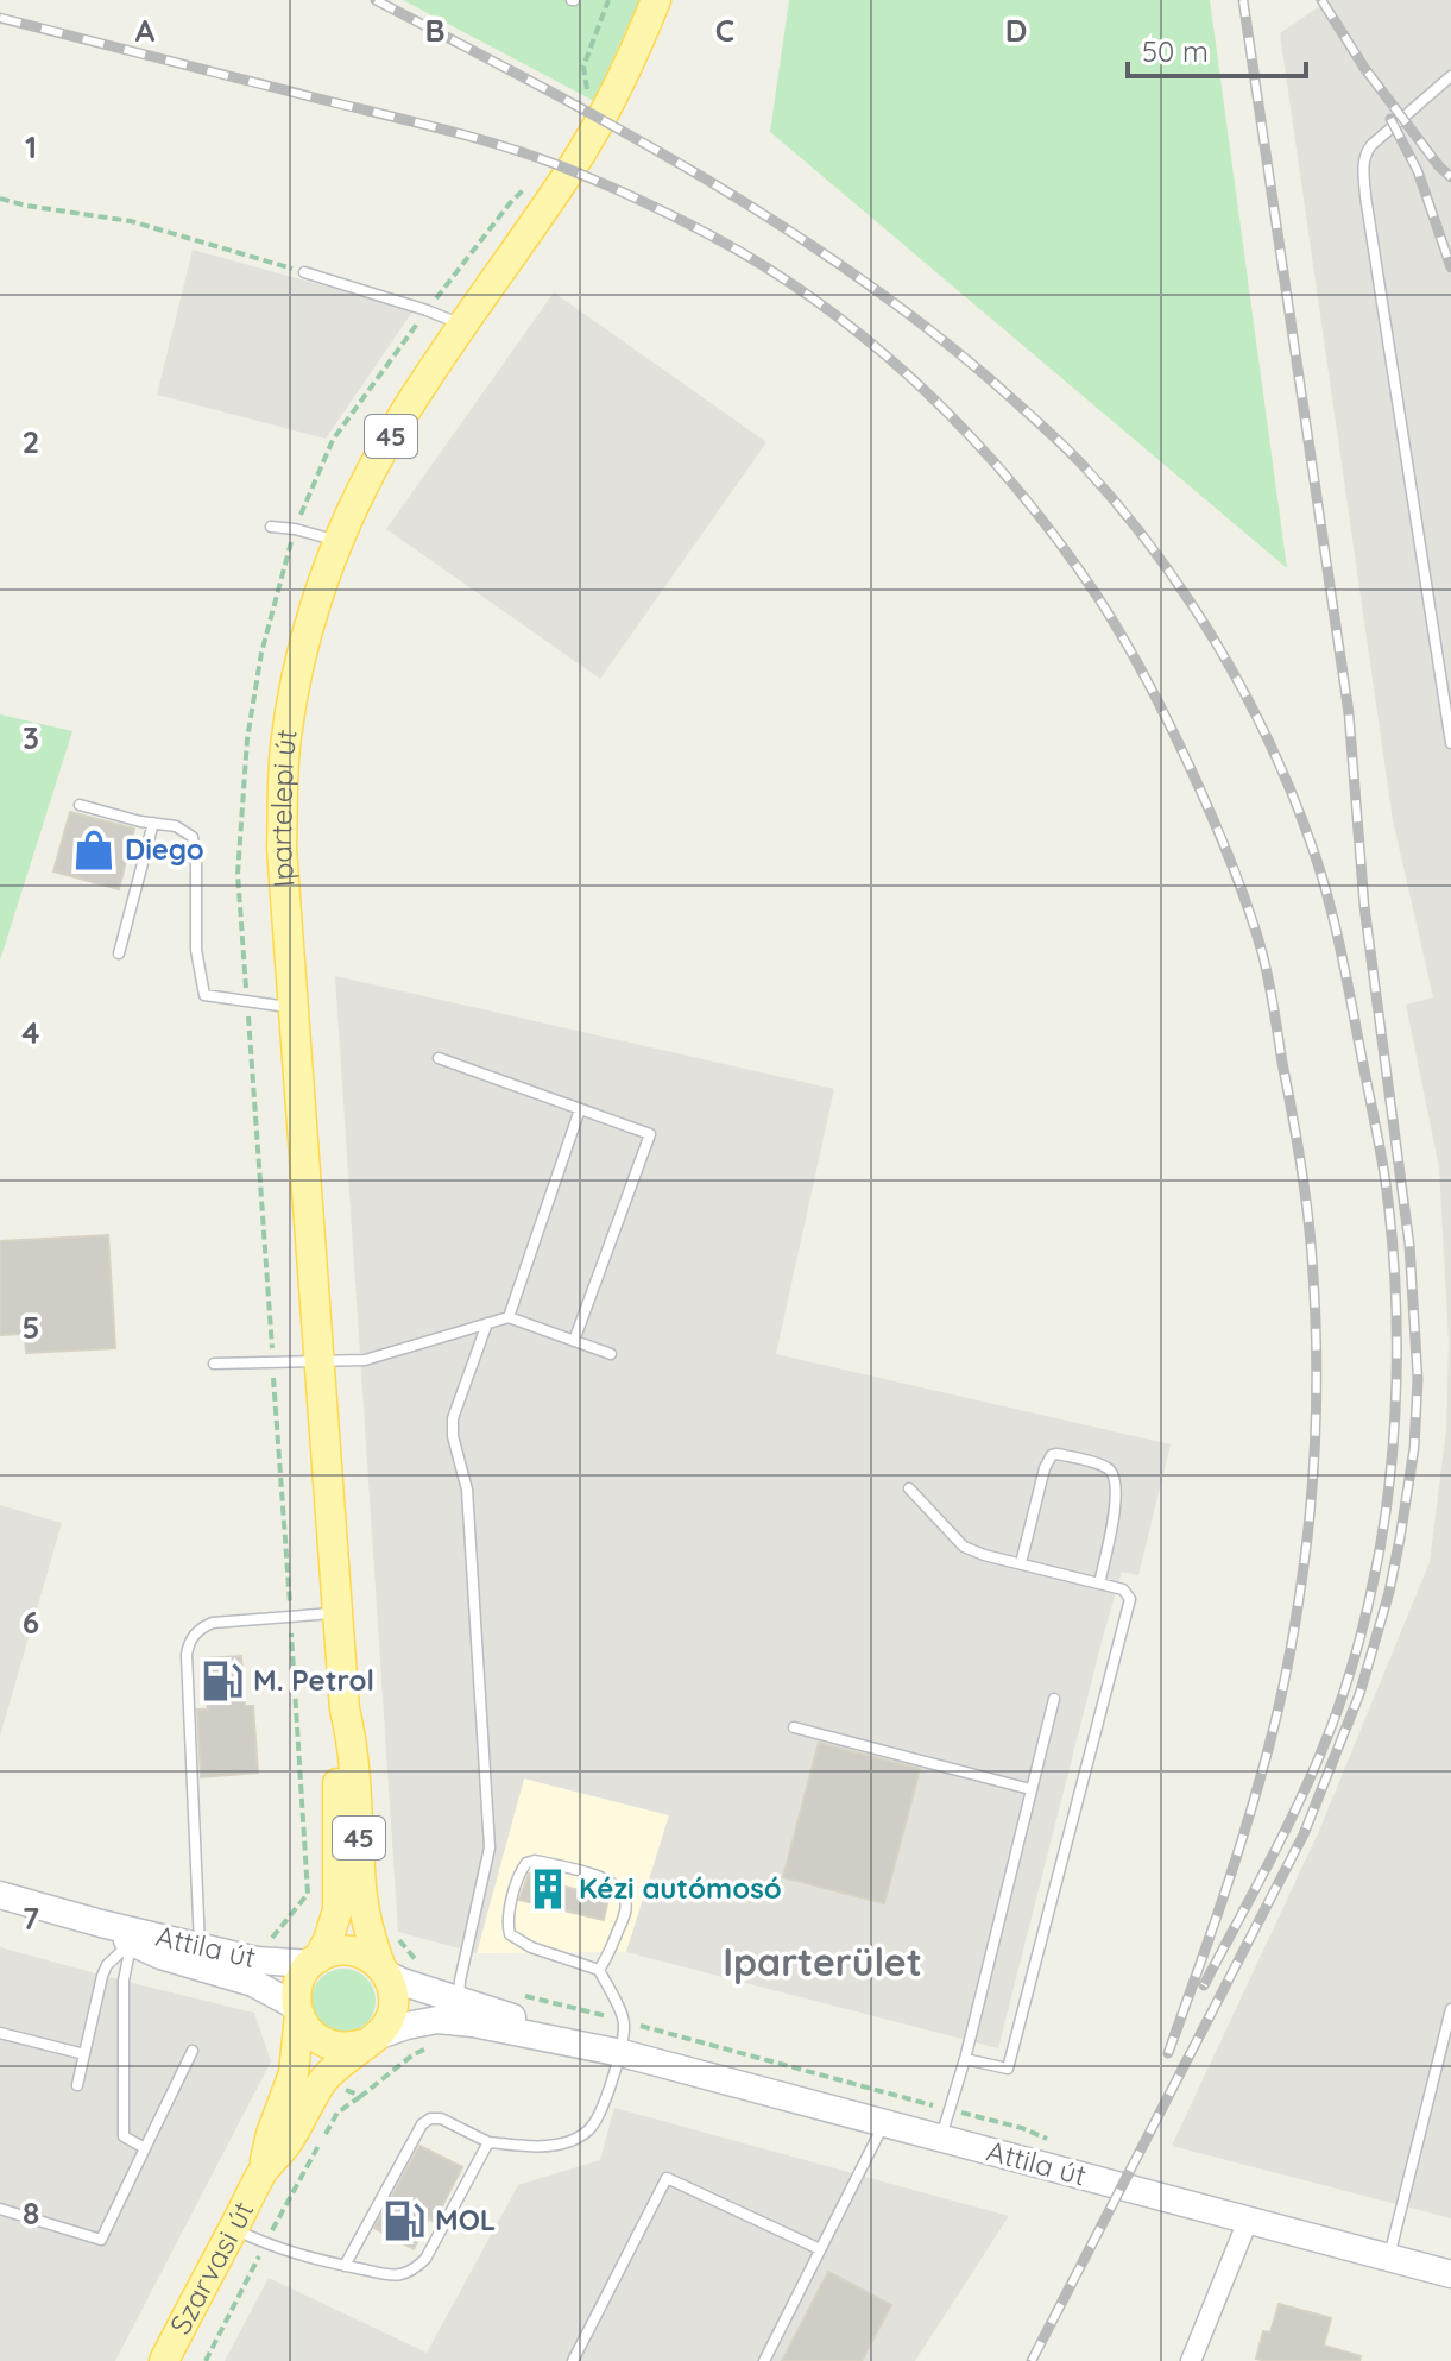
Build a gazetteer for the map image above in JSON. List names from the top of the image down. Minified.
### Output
{"streets":{"main road":["45","Ipartelepi út","Attila út","Szarvasi út"]},"crossings":[["45","Ipartelepi út"],["45","Attila út"],["45","Szarvasi út"]],"districts":["Iparterület"],"places":{"shop":["Diego"],"fuel station":["M. Petrol","MOL"],"building":["Kézi autómosó"]},"scale_bar":"50 m","grid":{"columns":["A","B","C","D"],"rows":["1","2","3","4","5","6","7","8"]}}
